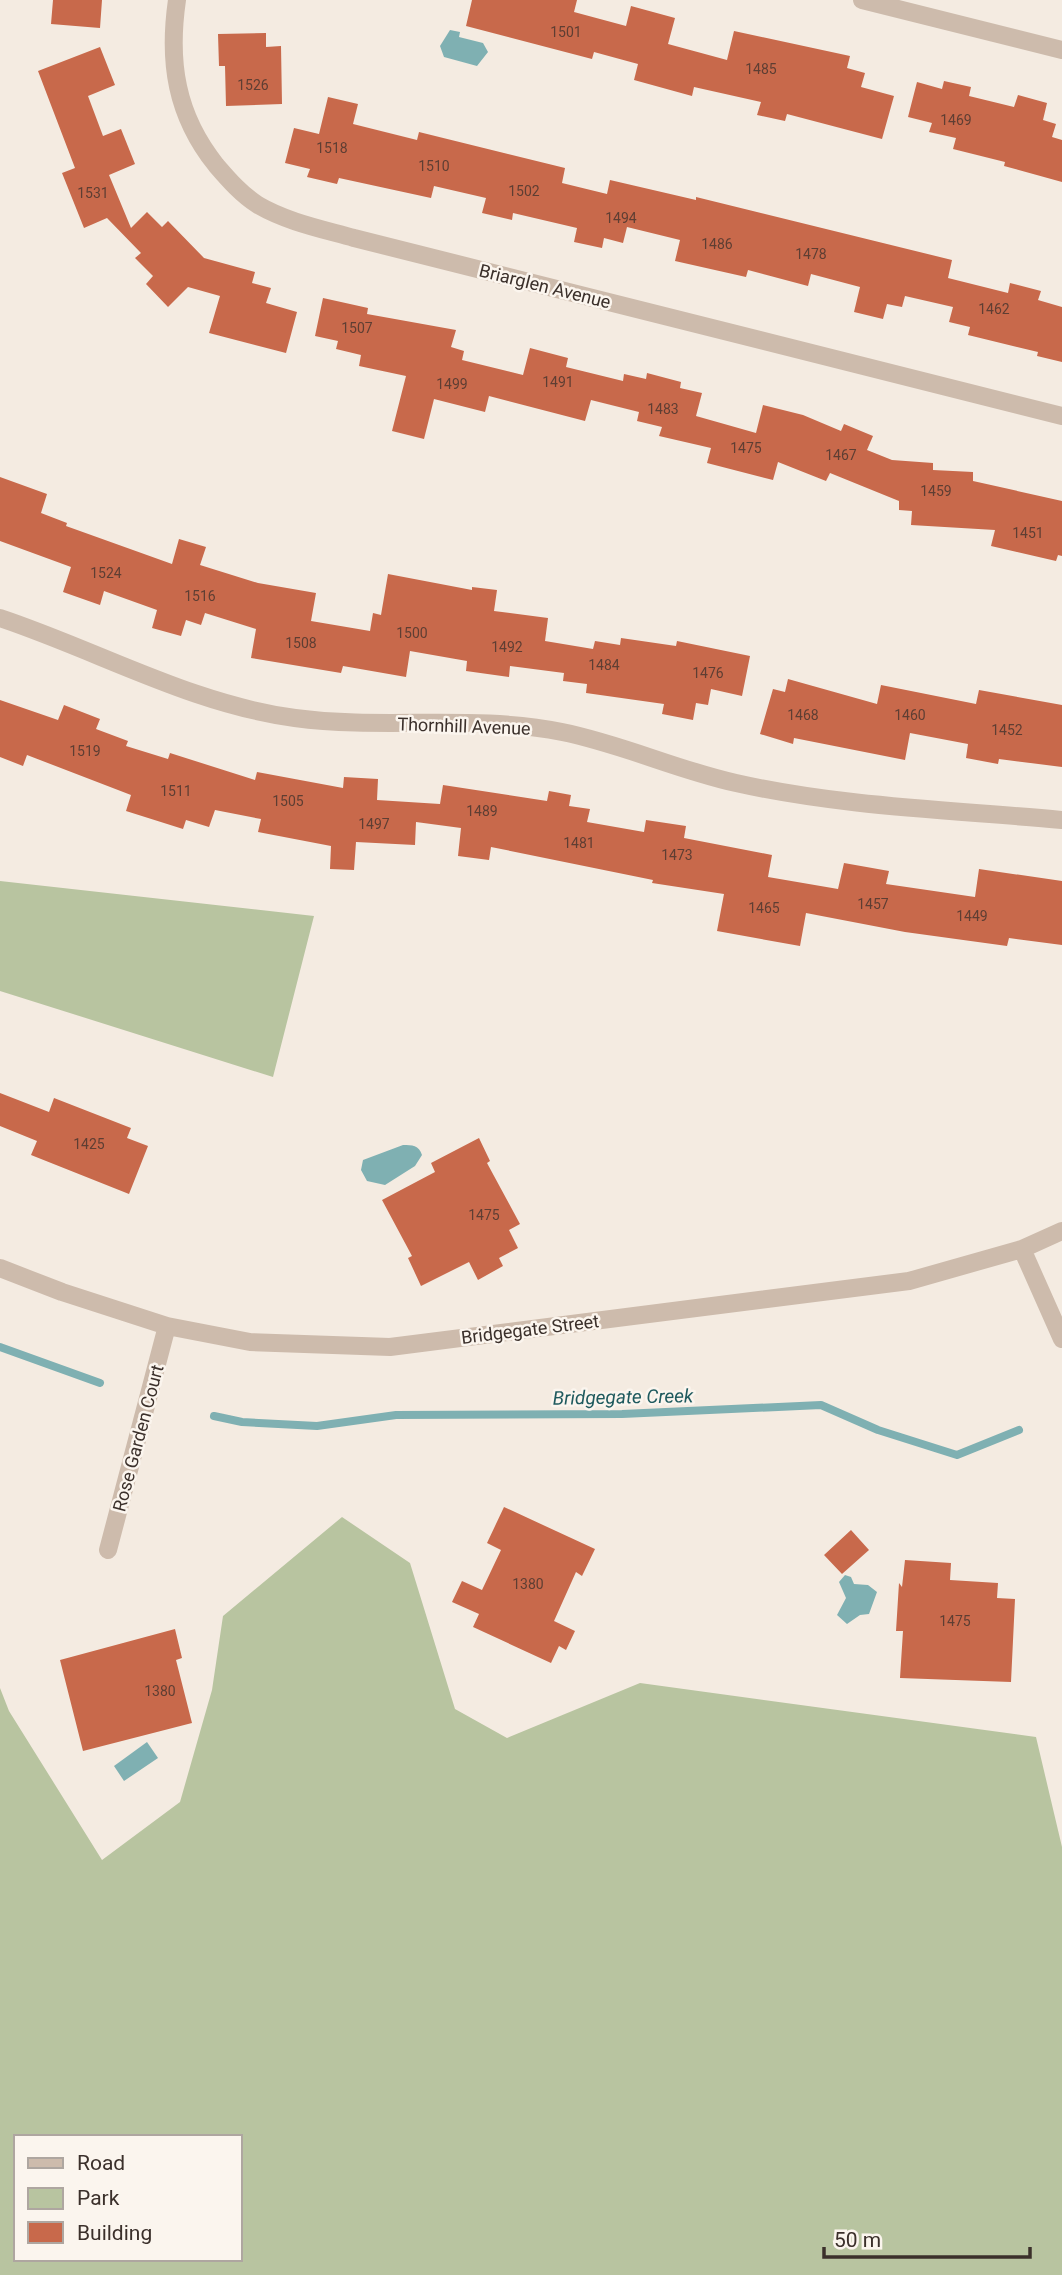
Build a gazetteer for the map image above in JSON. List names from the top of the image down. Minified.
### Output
{"streets":{"street":["Briarglen Avenue","Thornhill Avenue","Bridgegate Street","Rose Garden Court"]},"crossings":[["Bridgegate Street","Rose Garden Court"]],"water":["Bridgegate Creek"],"house_numbers":["1501","1485","1526","1469","1518","1510","1502","1531","1494","1486","1478","1462","1507","1491","1499","1483","1475","1467","1459","1451","1524","1516","1500","1508","1492","1484","1476","1468","1460","1452","1519","1511","1505","1489","1497","1481","1473","1457","1465","1449","1425","1475","1380","1475","1380"],"legend":["Road","Park","Building"],"scale_bar":"50 m"}
